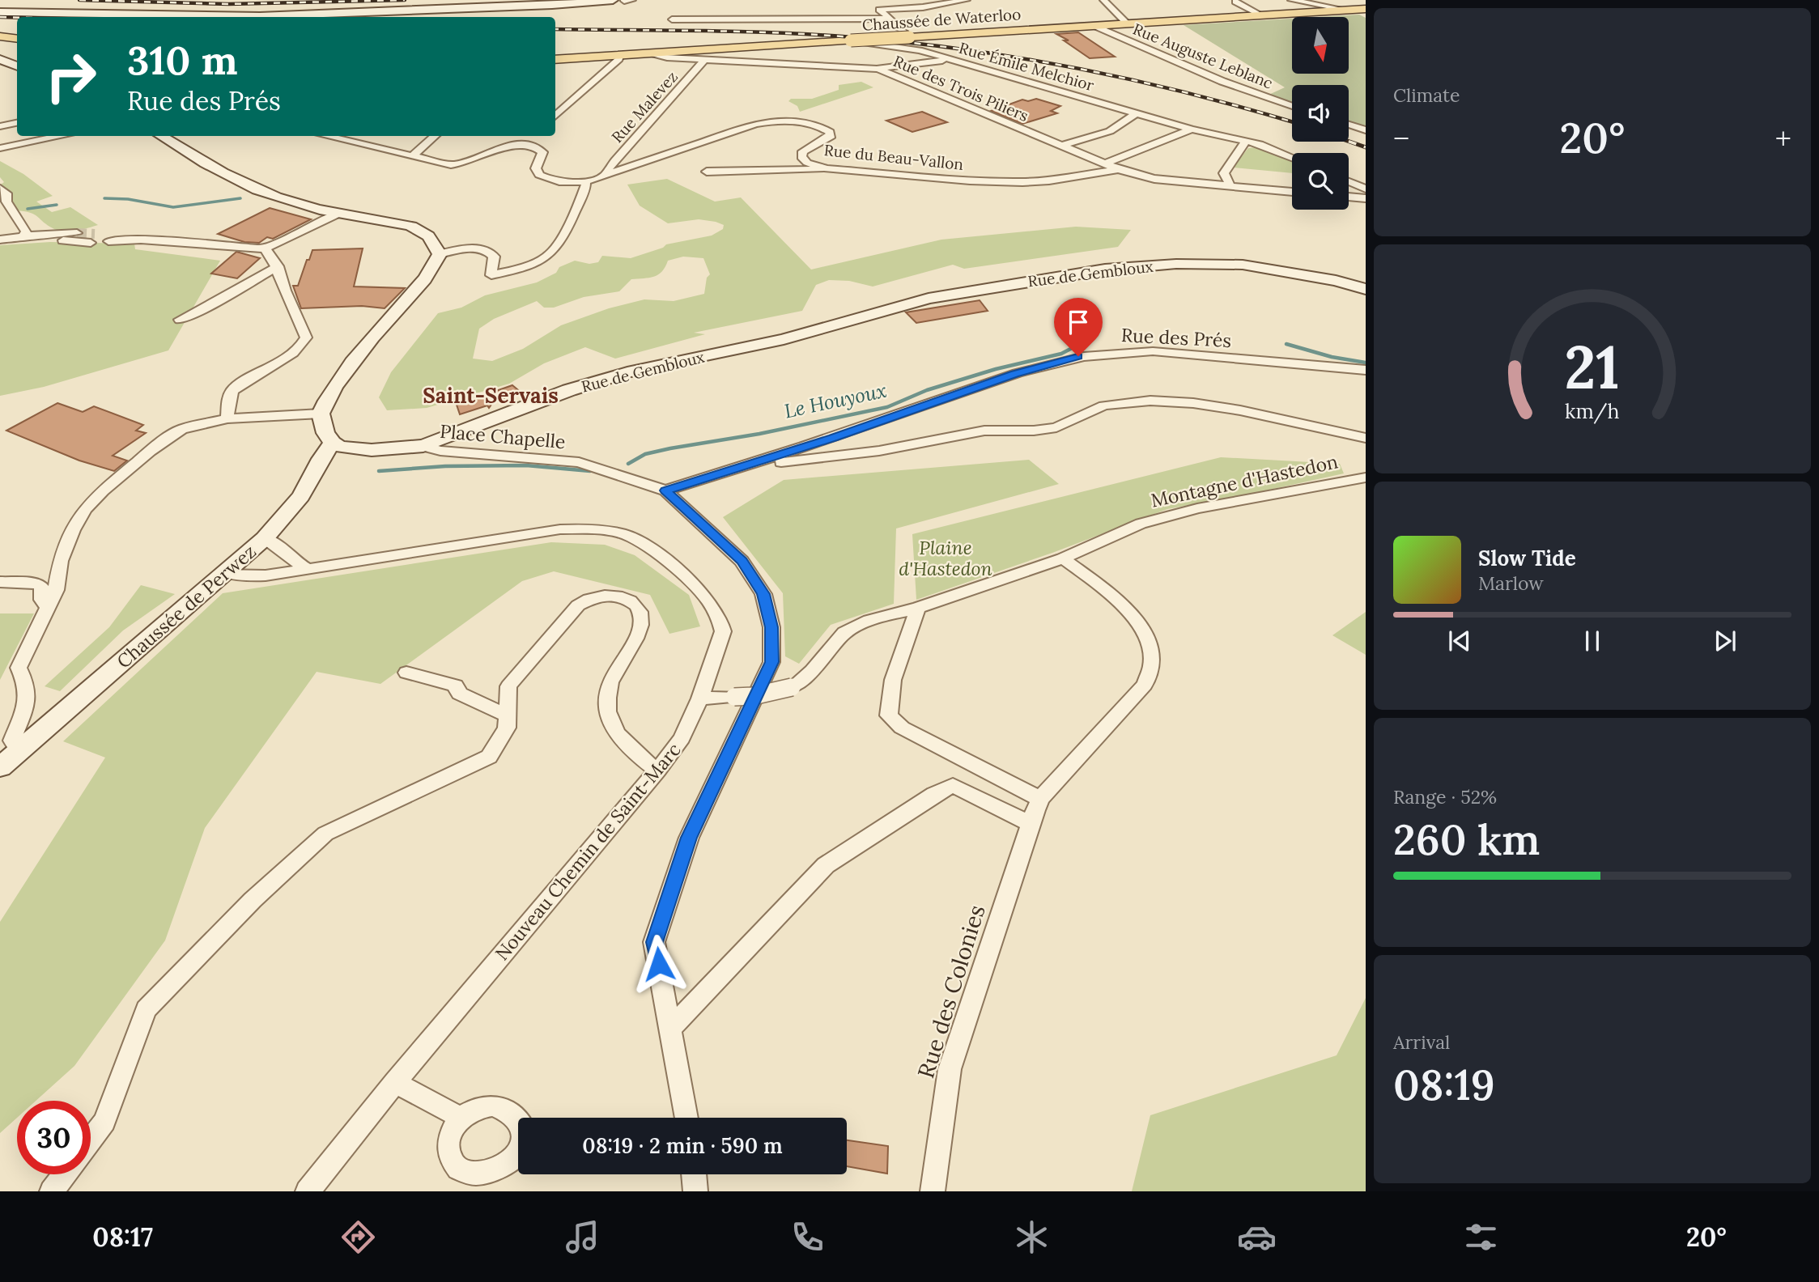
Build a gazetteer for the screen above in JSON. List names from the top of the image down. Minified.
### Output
{"streets":{"main road":["Chaussée de Waterloo","Rue de Gembloux","Chaussée de Perwez"],"street":["Rue Auguste Leblanc","Rue Émile Melchior","Rue des Trois Piliers","Rue Malevez","Rue du Beau-Vallon","Rue des Prés","Place Chapelle","Montagne d'Hastedon","Nouveau Chemin de Saint-Marc","Rue des Colonies"]},"crossings":[["Chaussée de Waterloo","Rue Auguste Leblanc"],["Chaussée de Waterloo","Rue Émile Melchior"],["Chaussée de Waterloo","Rue des Trois Piliers"],["Rue des Trois Piliers","Rue Malevez"],["Rue des Trois Piliers","Rue du Beau-Vallon"],["Rue Malevez","Rue du Beau-Vallon"],["Rue de Gembloux","Place Chapelle"],["Rue de Gembloux","Chaussée de Perwez"],["Rue des Prés","Place Chapelle"],["Rue des Prés","Montagne d'Hastedon"],["Montagne d'Hastedon","Nouveau Chemin de Saint-Marc"],["Chaussée de Perwez","Nouveau Chemin de Saint-Marc"]],"districts":["Saint-Servais"],"water":["Le Houyoux"],"parks":["Plaine d'Hastedon"],"north":"bottom","page":{"tile":["Climate",["Range · 52%","260 km"],["Arrival","08:19"]],"turn":["310 m","Rue des Prés"],"heat":["−","20°","+"],"song":["Slow Tide","Marlow"],"limit":"30","trip":"08:19 · 2 min · 590 m","tabs":["08:17","20°"],"gauge":["21","km/h"]}}
